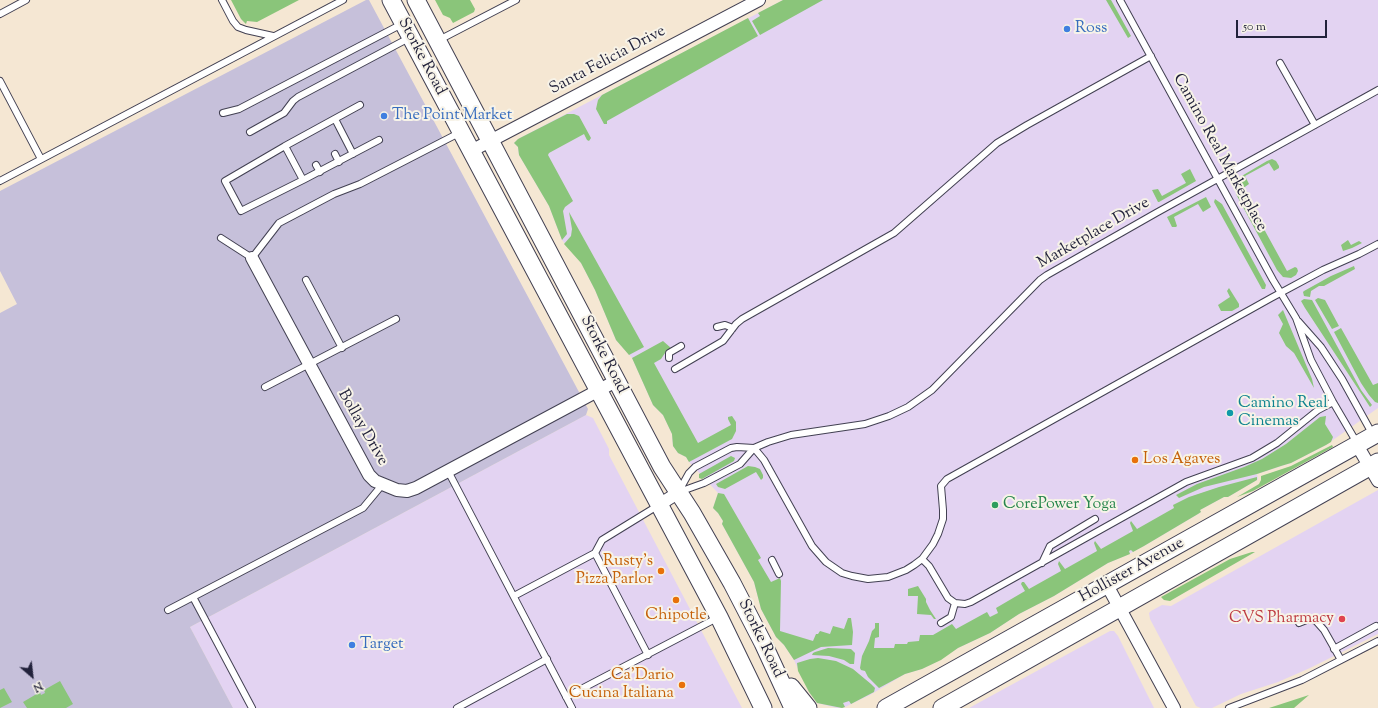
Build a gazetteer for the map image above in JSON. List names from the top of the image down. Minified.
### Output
{"streets":{"main road":["Storke Road","Hollister Avenue"],"street":["Santa Felicia Drive","Bollay Drive"],"lane":["Camino Real Marketplace","Marketplace Drive"]},"crossings":[["Storke Road","Santa Felicia Drive"],["Storke Road","Marketplace Drive"],["Storke Road","Bollay Drive"],["Camino Real Marketplace","Marketplace Drive"],["Camino Real Marketplace","Hollister Avenue"]],"places":["Ross","The Point Market","Camino Real Cinemas","Los Agaves","CorePower Yoga","Rusty's Pizza Parlor","Chipotle","CVS Pharmacy","Target","Ca'Dario Cucina Italiana"],"scale_bar":"50 m","north":"bottom right"}
